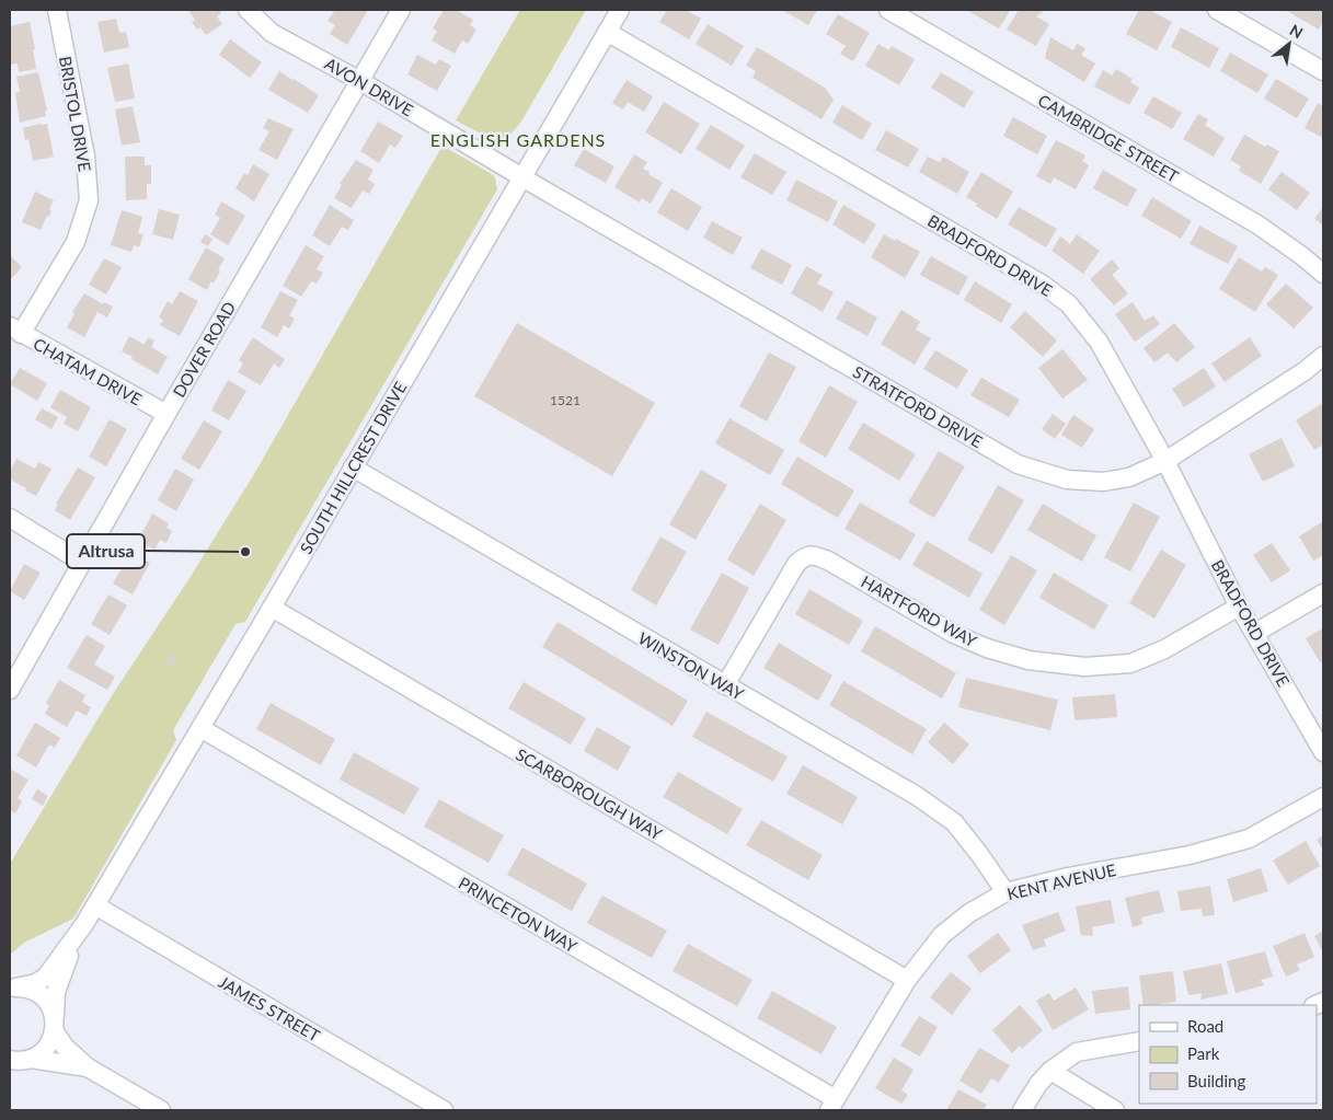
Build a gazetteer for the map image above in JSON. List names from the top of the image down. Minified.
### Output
{"streets":{"street":["AVON DRIVE","BRISTOL DRIVE","CAMBRIDGE STREET","BRADFORD DRIVE","DOVER ROAD","CHATAM DRIVE","STRATFORD DRIVE","SOUTH HILLCREST DRIVE","HARTFORD WAY","WINSTON WAY","SCARBOROUGH WAY","KENT AVENUE","PRINCETON WAY","JAMES STREET"]},"crossings":[["AVON DRIVE","DOVER ROAD"],["AVON DRIVE","STRATFORD DRIVE"],["AVON DRIVE","SOUTH HILLCREST DRIVE"],["BRISTOL DRIVE","CHATAM DRIVE"],["BRADFORD DRIVE","STRATFORD DRIVE"],["BRADFORD DRIVE","SOUTH HILLCREST DRIVE"],["BRADFORD DRIVE","HARTFORD WAY"],["DOVER ROAD","CHATAM DRIVE"],["STRATFORD DRIVE","SOUTH HILLCREST DRIVE"],["SOUTH HILLCREST DRIVE","WINSTON WAY"],["SOUTH HILLCREST DRIVE","SCARBOROUGH WAY"],["SOUTH HILLCREST DRIVE","PRINCETON WAY"],["SOUTH HILLCREST DRIVE","JAMES STREET"],["HARTFORD WAY","WINSTON WAY"],["WINSTON WAY","KENT AVENUE"],["SCARBOROUGH WAY","KENT AVENUE"],["KENT AVENUE","PRINCETON WAY"]],"districts":["ENGLISH GARDENS"],"places":["Altrusa"],"house_numbers":["1521"],"legend":["Road","Park","Building"],"north":"top right"}
